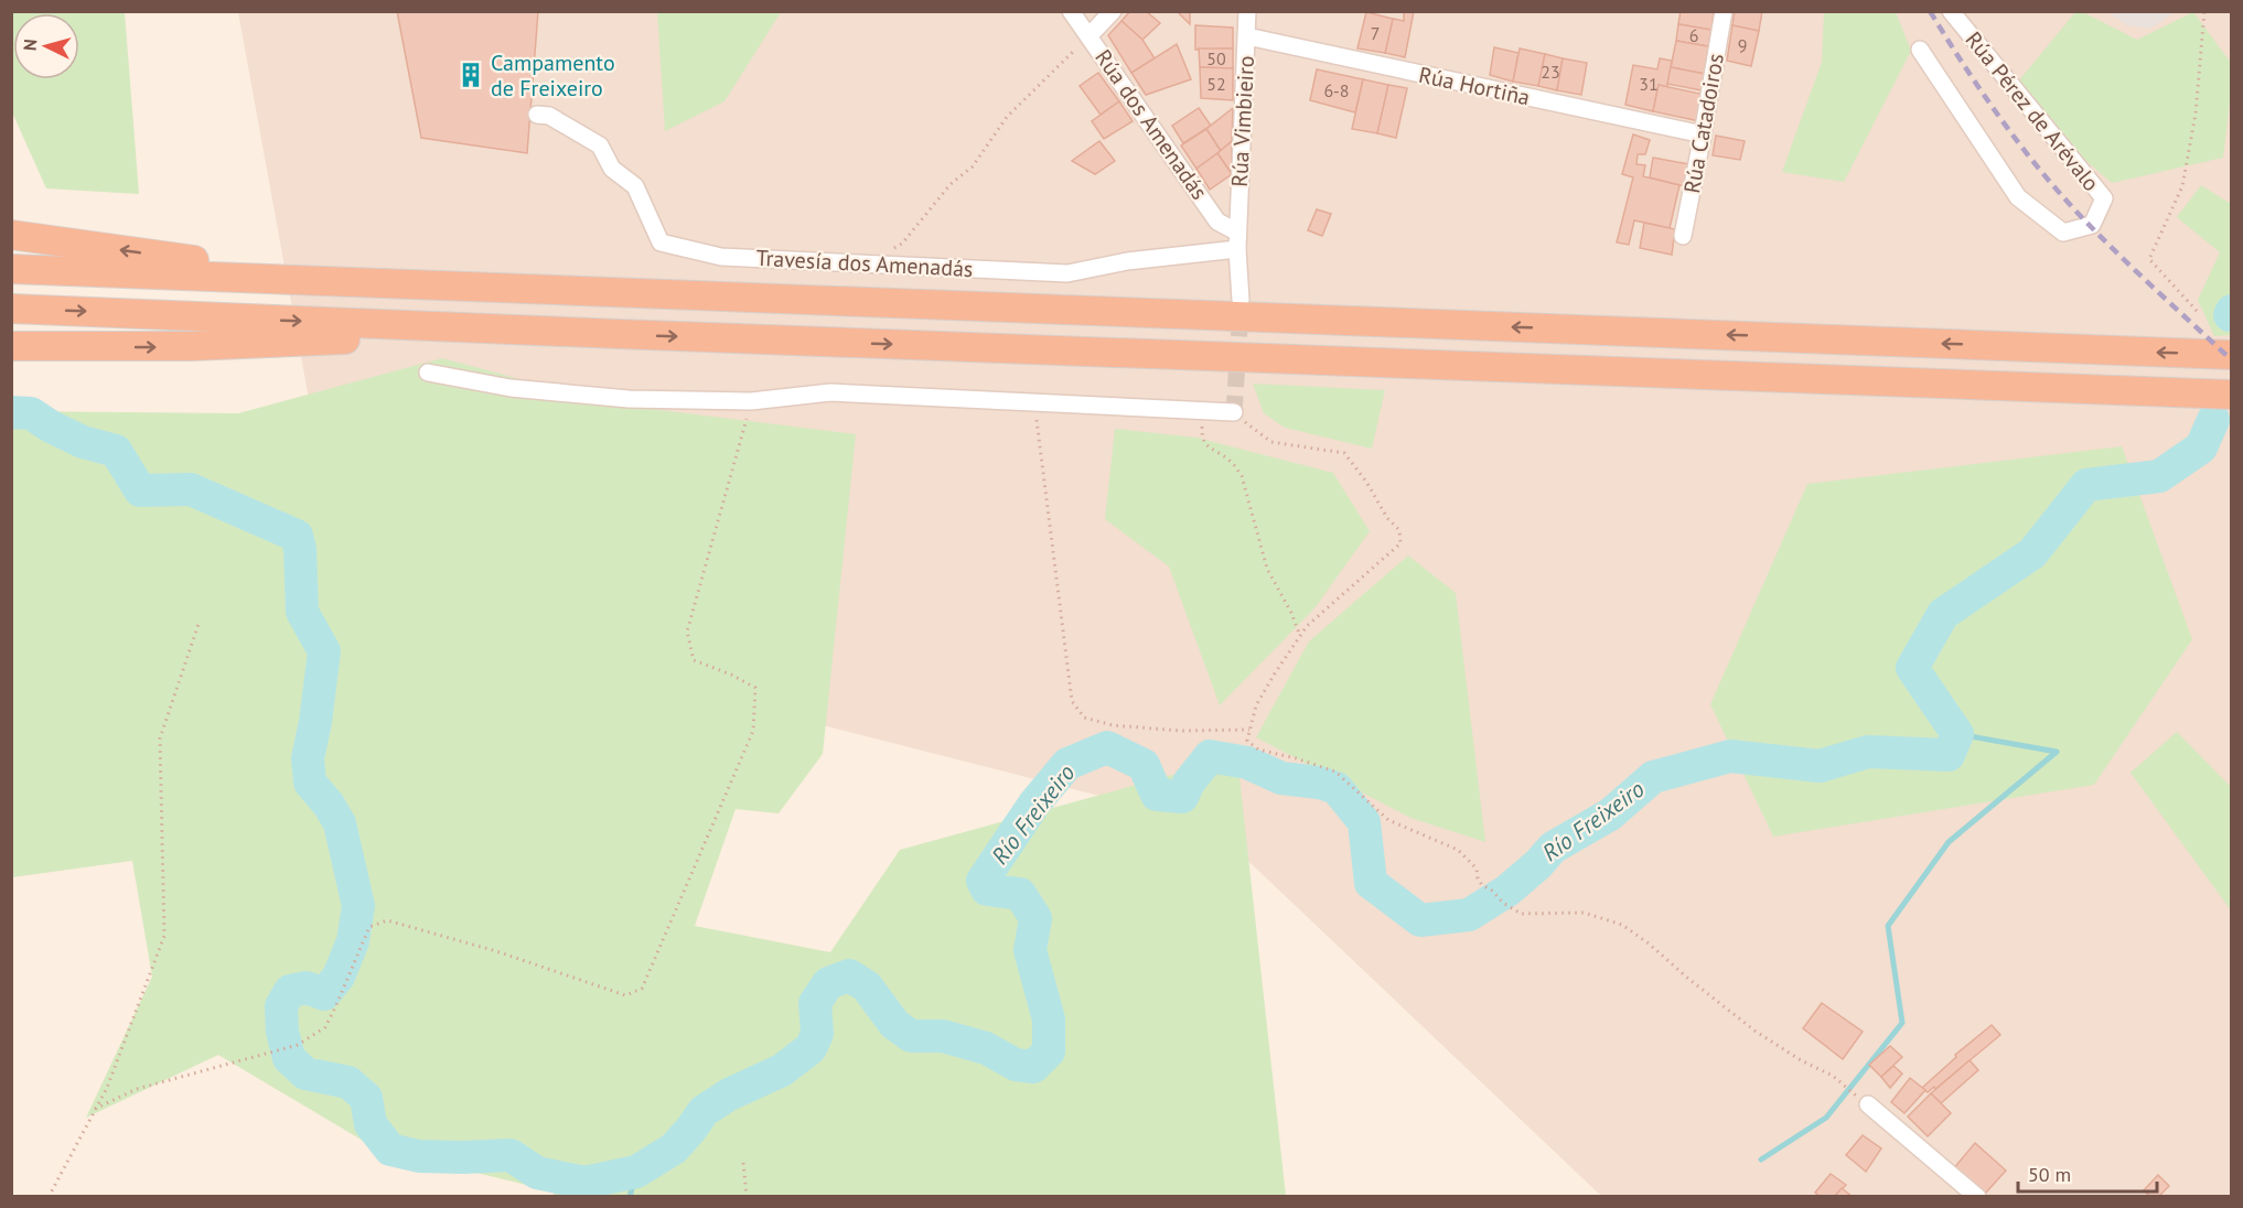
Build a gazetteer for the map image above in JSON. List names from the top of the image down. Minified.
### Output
{"streets":{"street":["Rúa Hortiña","Rúa Pérez de Arévalo","Rúa Vimbieiro","Rúa Catadoiros","Rúa dos Amenadás","Travesía dos Amenadás"]},"crossings":[["Rúa Hortiña","Rúa Vimbieiro"],["Rúa Hortiña","Rúa Catadoiros"],["Rúa Vimbieiro","Rúa dos Amenadás"]],"water":["Río Freixeiro"],"places":{"building":["Campamento de Freixeiro"]},"house_numbers":["7","6","9","50","23","52","31","6-8"],"scale_bar":"50 m","north":"left"}
